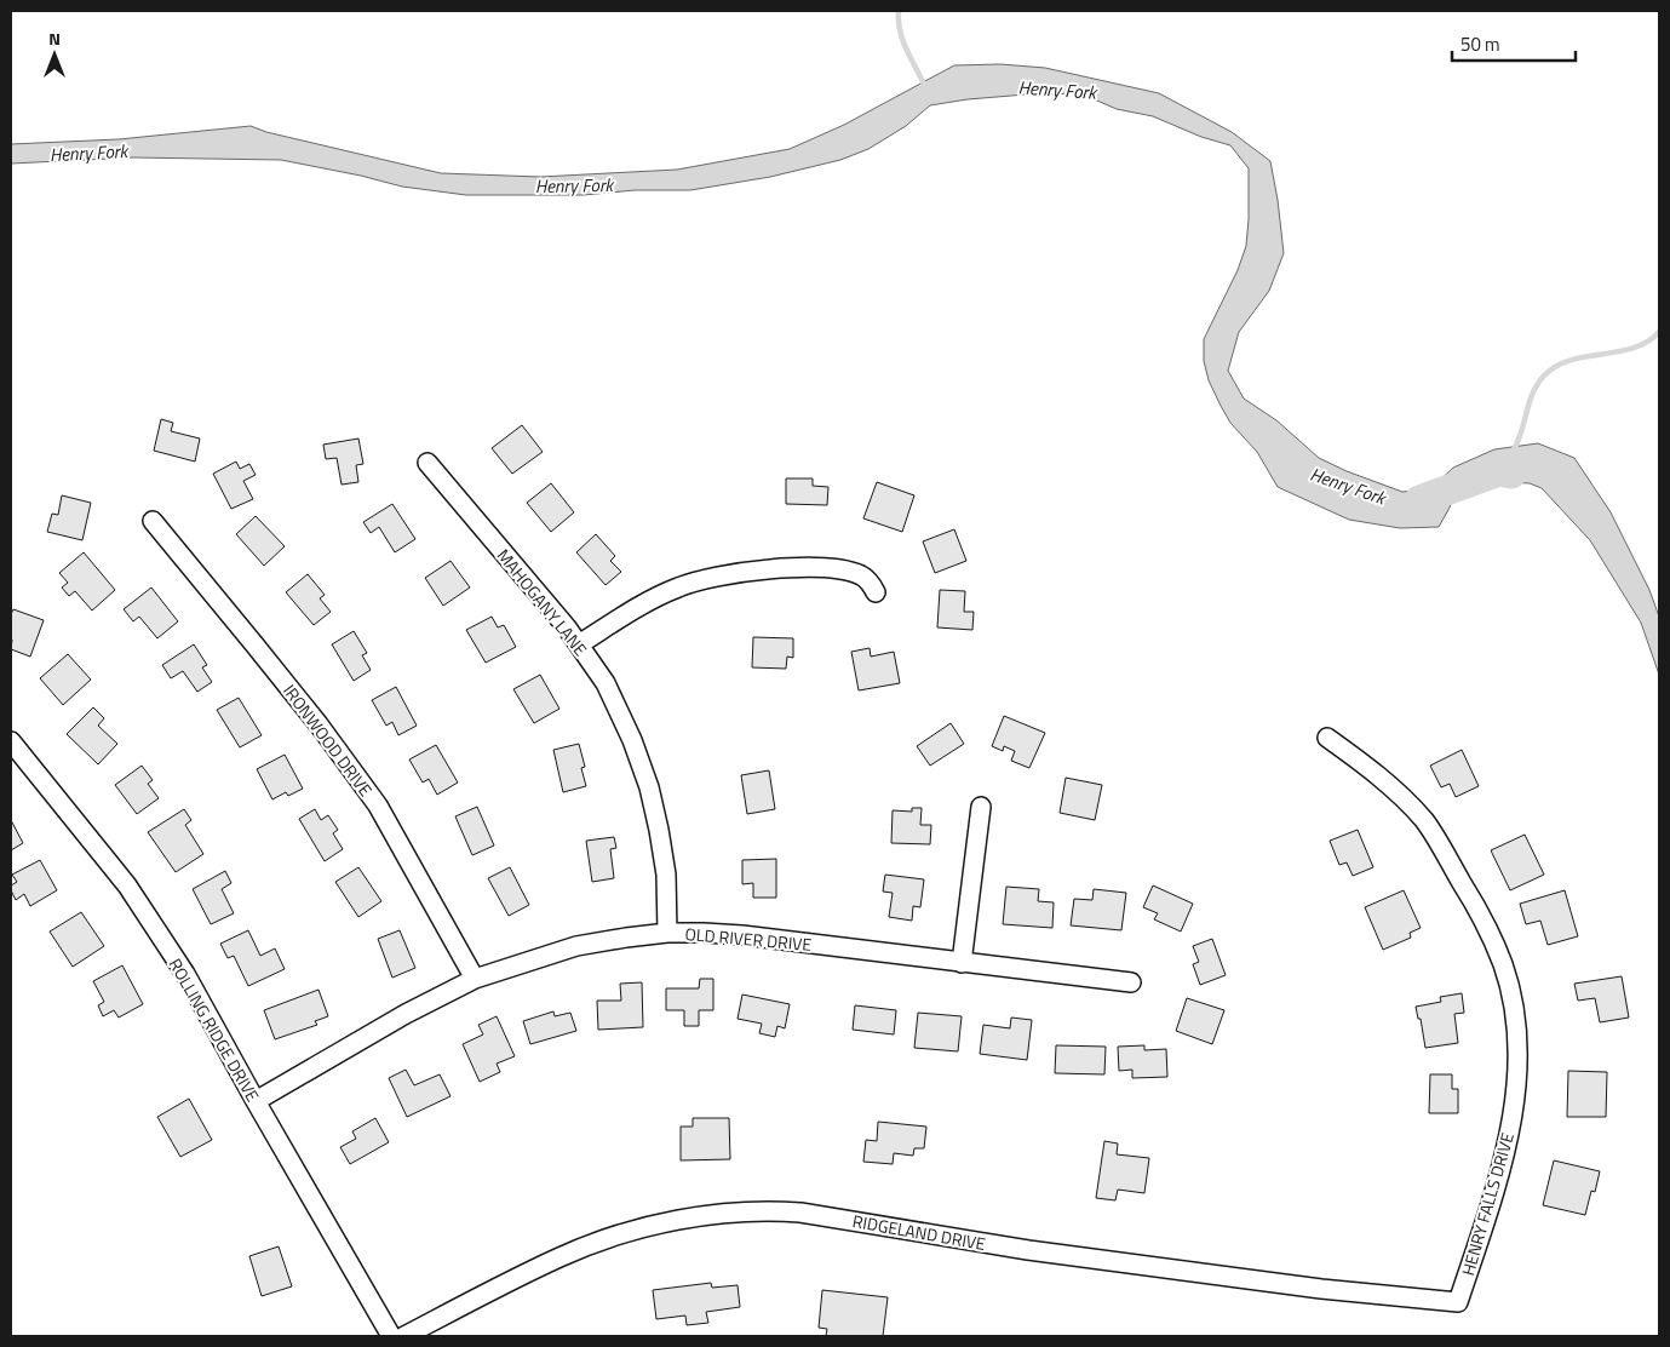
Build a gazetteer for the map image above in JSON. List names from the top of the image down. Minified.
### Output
{"streets":{"street":["MAHOGANY LANE","IRONWOOD DRIVE","OLD RIVER DRIVE","ROLLING RIDGE DRIVE","HENRY FALLS DRIVE","RIDGELAND DRIVE"]},"crossings":[["MAHOGANY LANE","OLD RIVER DRIVE"],["IRONWOOD DRIVE","OLD RIVER DRIVE"],["OLD RIVER DRIVE","ROLLING RIDGE DRIVE"],["HENRY FALLS DRIVE","RIDGELAND DRIVE"]],"water":["Henry Fork"],"scale_bar":"50 m","north":"top"}
